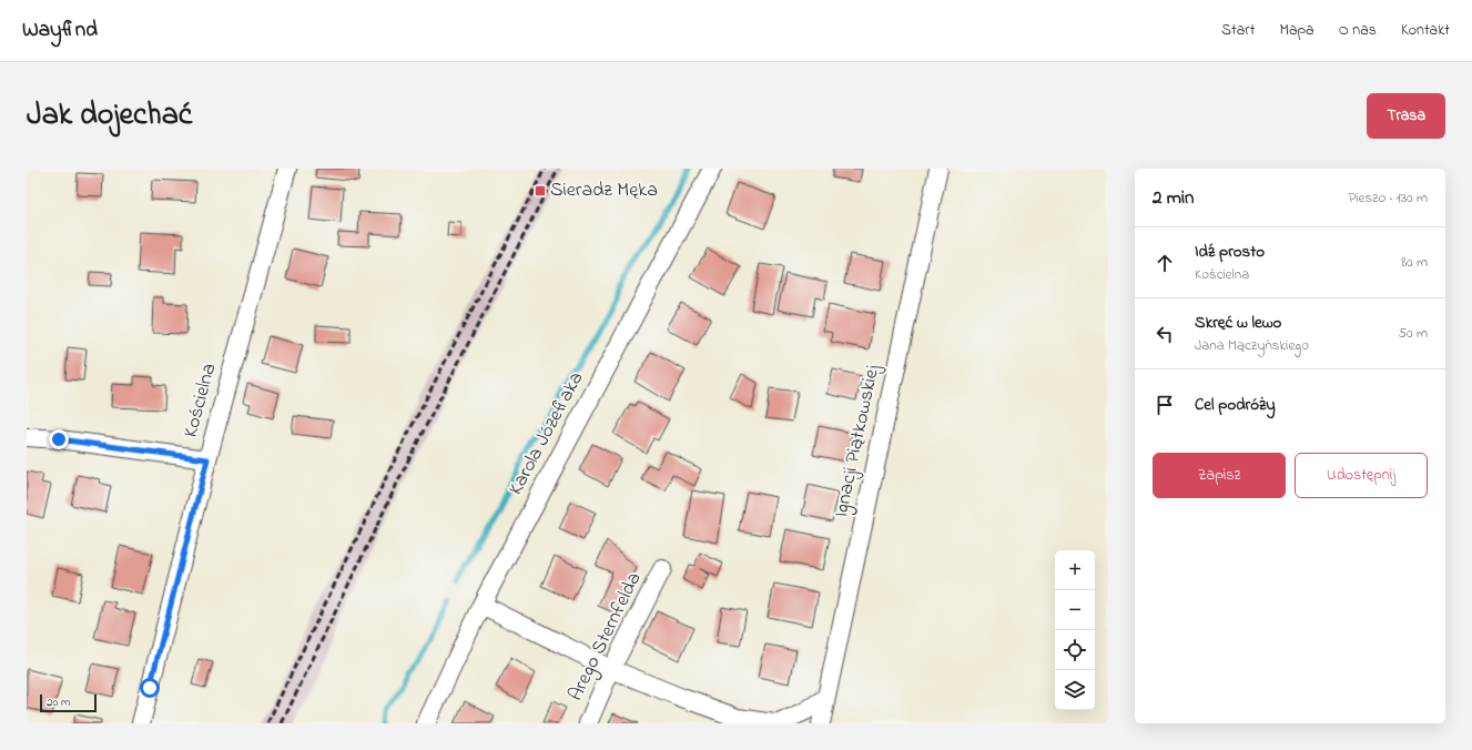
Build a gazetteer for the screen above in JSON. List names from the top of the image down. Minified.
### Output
{"streets":{"street":["Kościelna","Karola Józefiaka","Ignacji Piątkowskiej","Arego Sternfelda"]},"places":{"transit":["Sieradz Męka"]},"scale_bar":"20 m","page":{"header":"Wayfind","nav":["Start","Mapa","O nas","Kontakt"],"title":"Jak dojechać","buttons":["Trasa",["Zapisz","Udostępnij"]],"heading":["2 min","Pieszo · 130 m"],"list":[["Idź prosto","Kościelna","80 m"],["Skręć w lewo","Jana Mączyńskiego","50 m"],"Cel podróży"],"map_buttons":["+","−"],"scale":"20 m"}}
